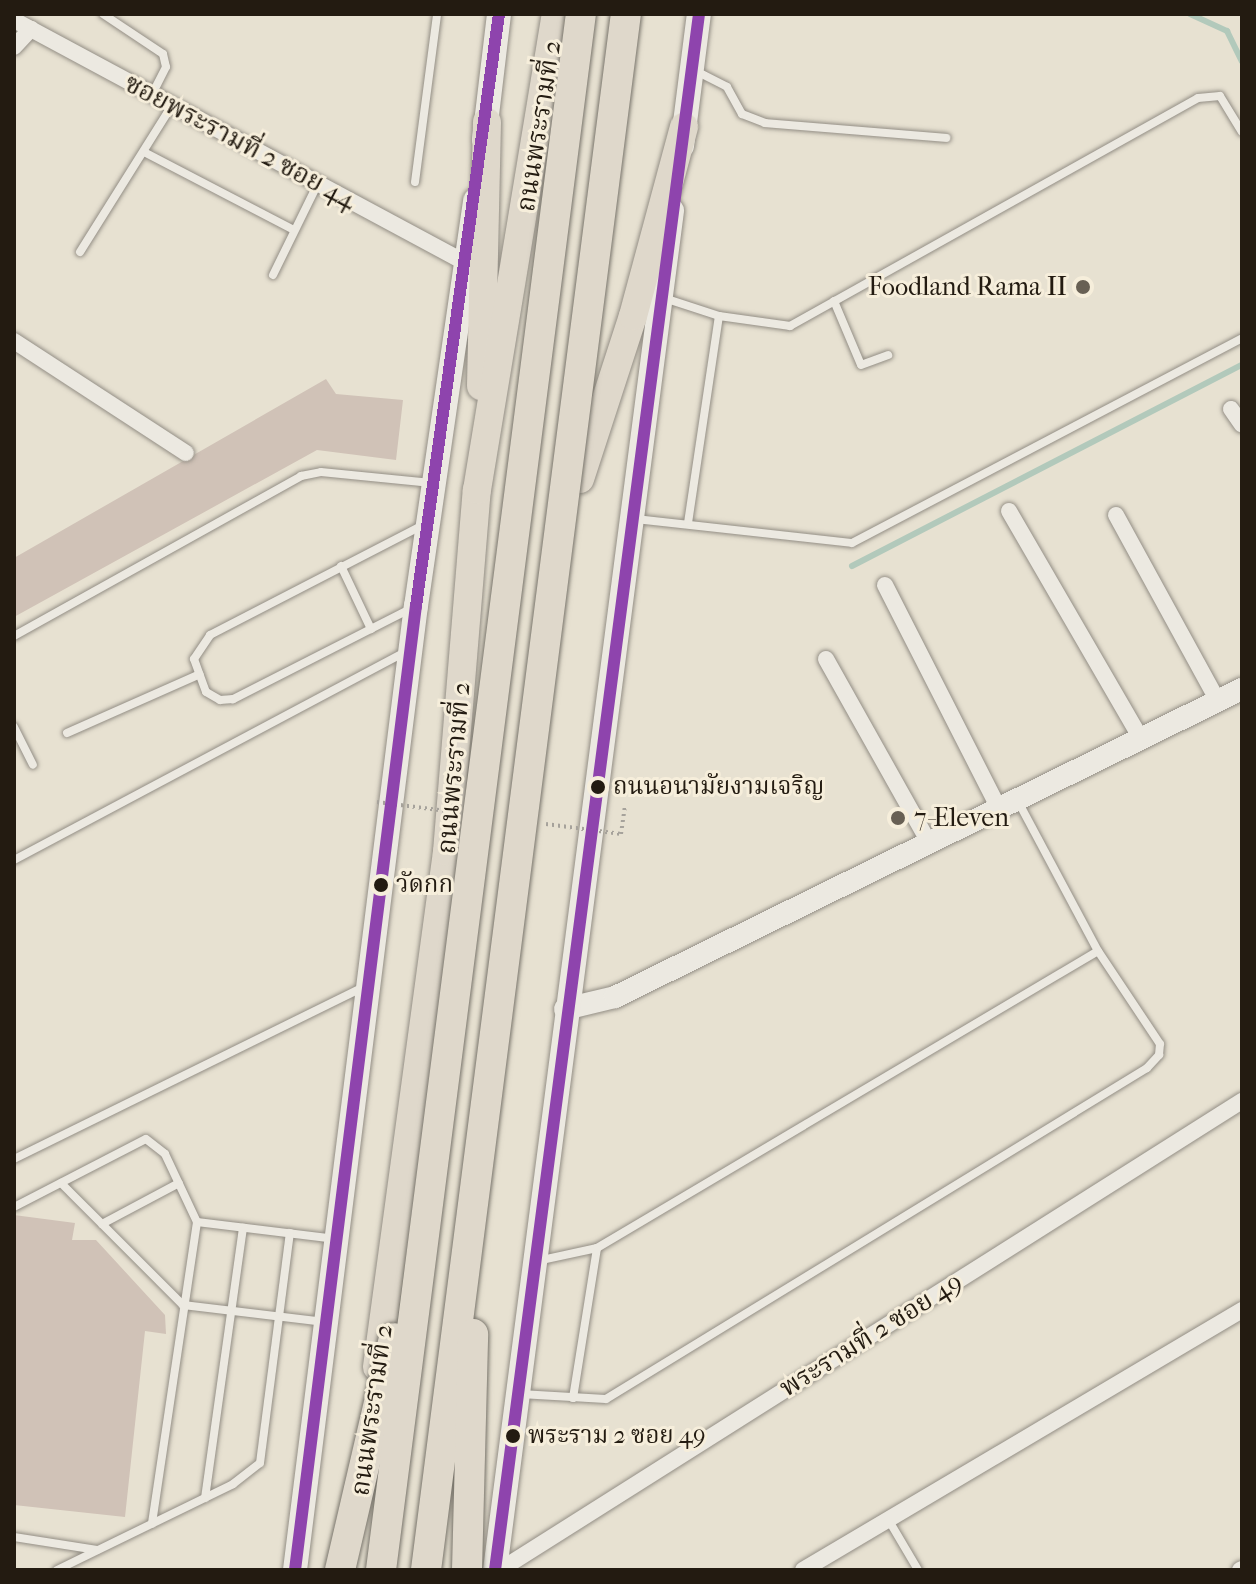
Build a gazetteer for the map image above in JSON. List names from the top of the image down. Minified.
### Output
{"streets":{"highway":["ถนนพระรามที่ 2"],"street":["ซอยพระรามที่ 2 ซอย 44","พระรามที่ 2 ซอย 49"]},"crossings":[["ถนนพระรามที่ 2","ซอยพระรามที่ 2 ซอย 44"]],"places":["Foodland Rama II","ถนนอนามัยงามเจริญ","7-Eleven","วัดกก","พระราม 2 ซอย 49"]}
